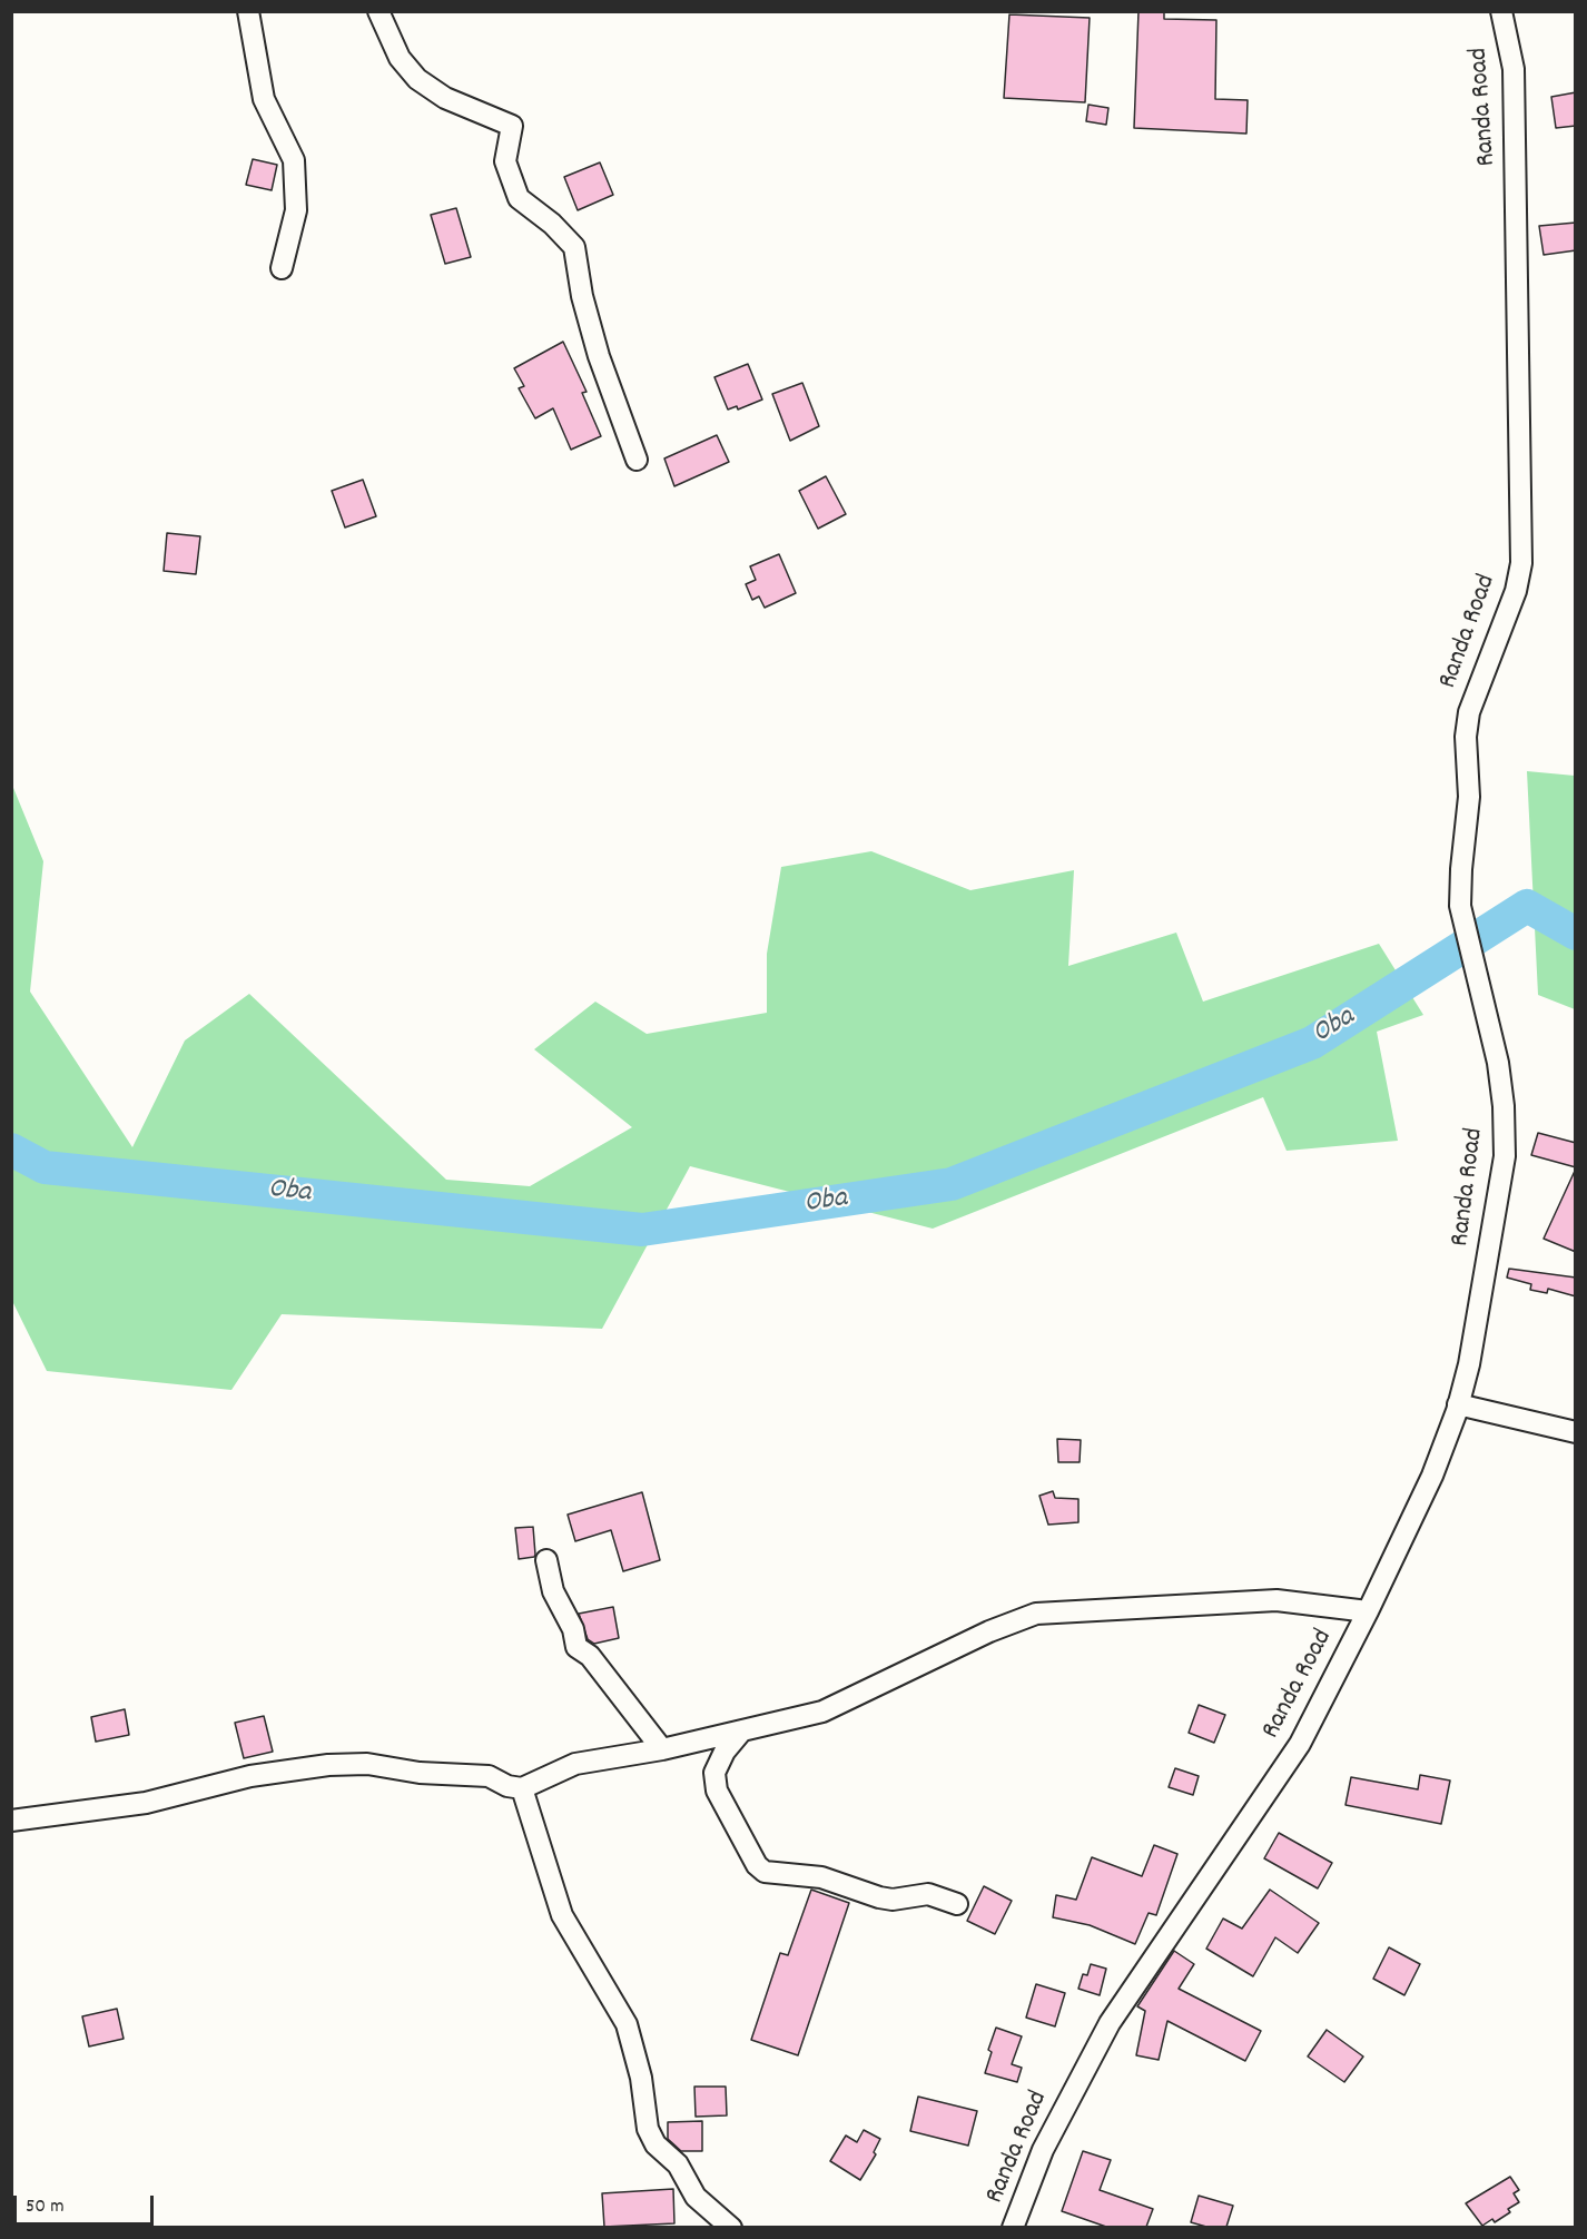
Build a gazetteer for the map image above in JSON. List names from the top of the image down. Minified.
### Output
{"streets":{"street":["Randa Road"]},"water":["Oba"],"scale_bar":"50 m"}
